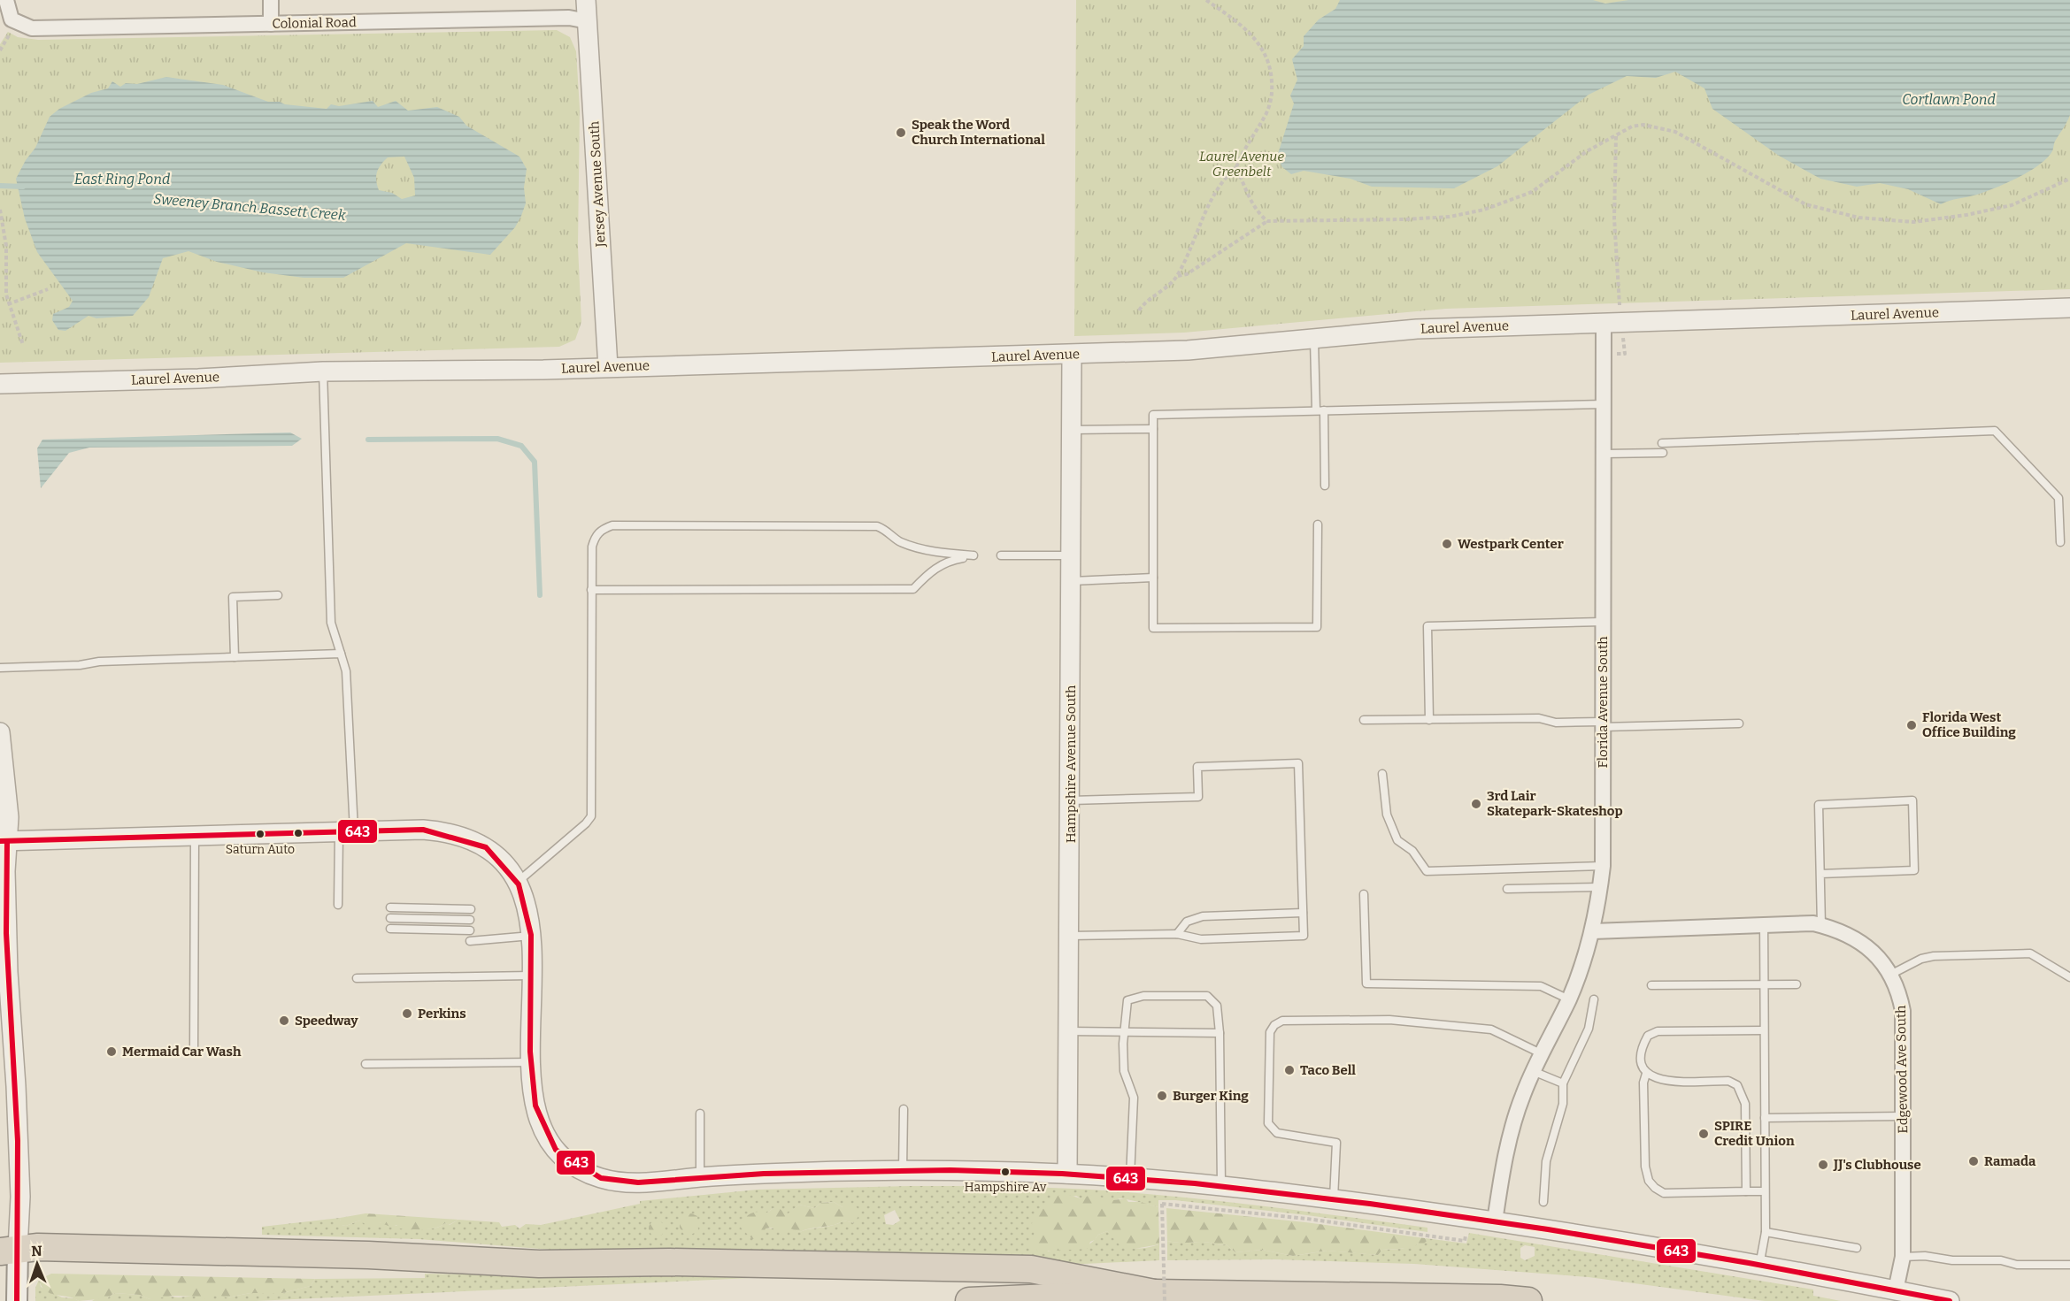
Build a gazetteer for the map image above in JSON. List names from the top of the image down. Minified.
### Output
{"streets":{"street":["Colonial Road","Jersey Avenue South","Laurel Avenue","Florida Avenue South","Hampshire Avenue South","Edgewood Ave South"]},"crossings":[["Colonial Road","Jersey Avenue South"],["Jersey Avenue South","Laurel Avenue"],["Laurel Avenue","Florida Avenue South"],["Laurel Avenue","Hampshire Avenue South"],["Florida Avenue South","Edgewood Ave South"]],"water":["Cortlawn Pond","East Ring Pond","Sweeney Branch Bassett Creek"],"parks":["Laurel Avenue Greenbelt"],"places":["Speak the Word Church International","Westpark Center","Florida West Office Building","3rd Lair Skatepark-Skateshop","Saturn Auto","Perkins","Speedway","Mermaid Car Wash","Taco Bell","Burger King","SPIRE Credit Union","Ramada","JJ's Clubhouse","Hampshire Av"],"lines":["transit line 643"],"north":"top"}
